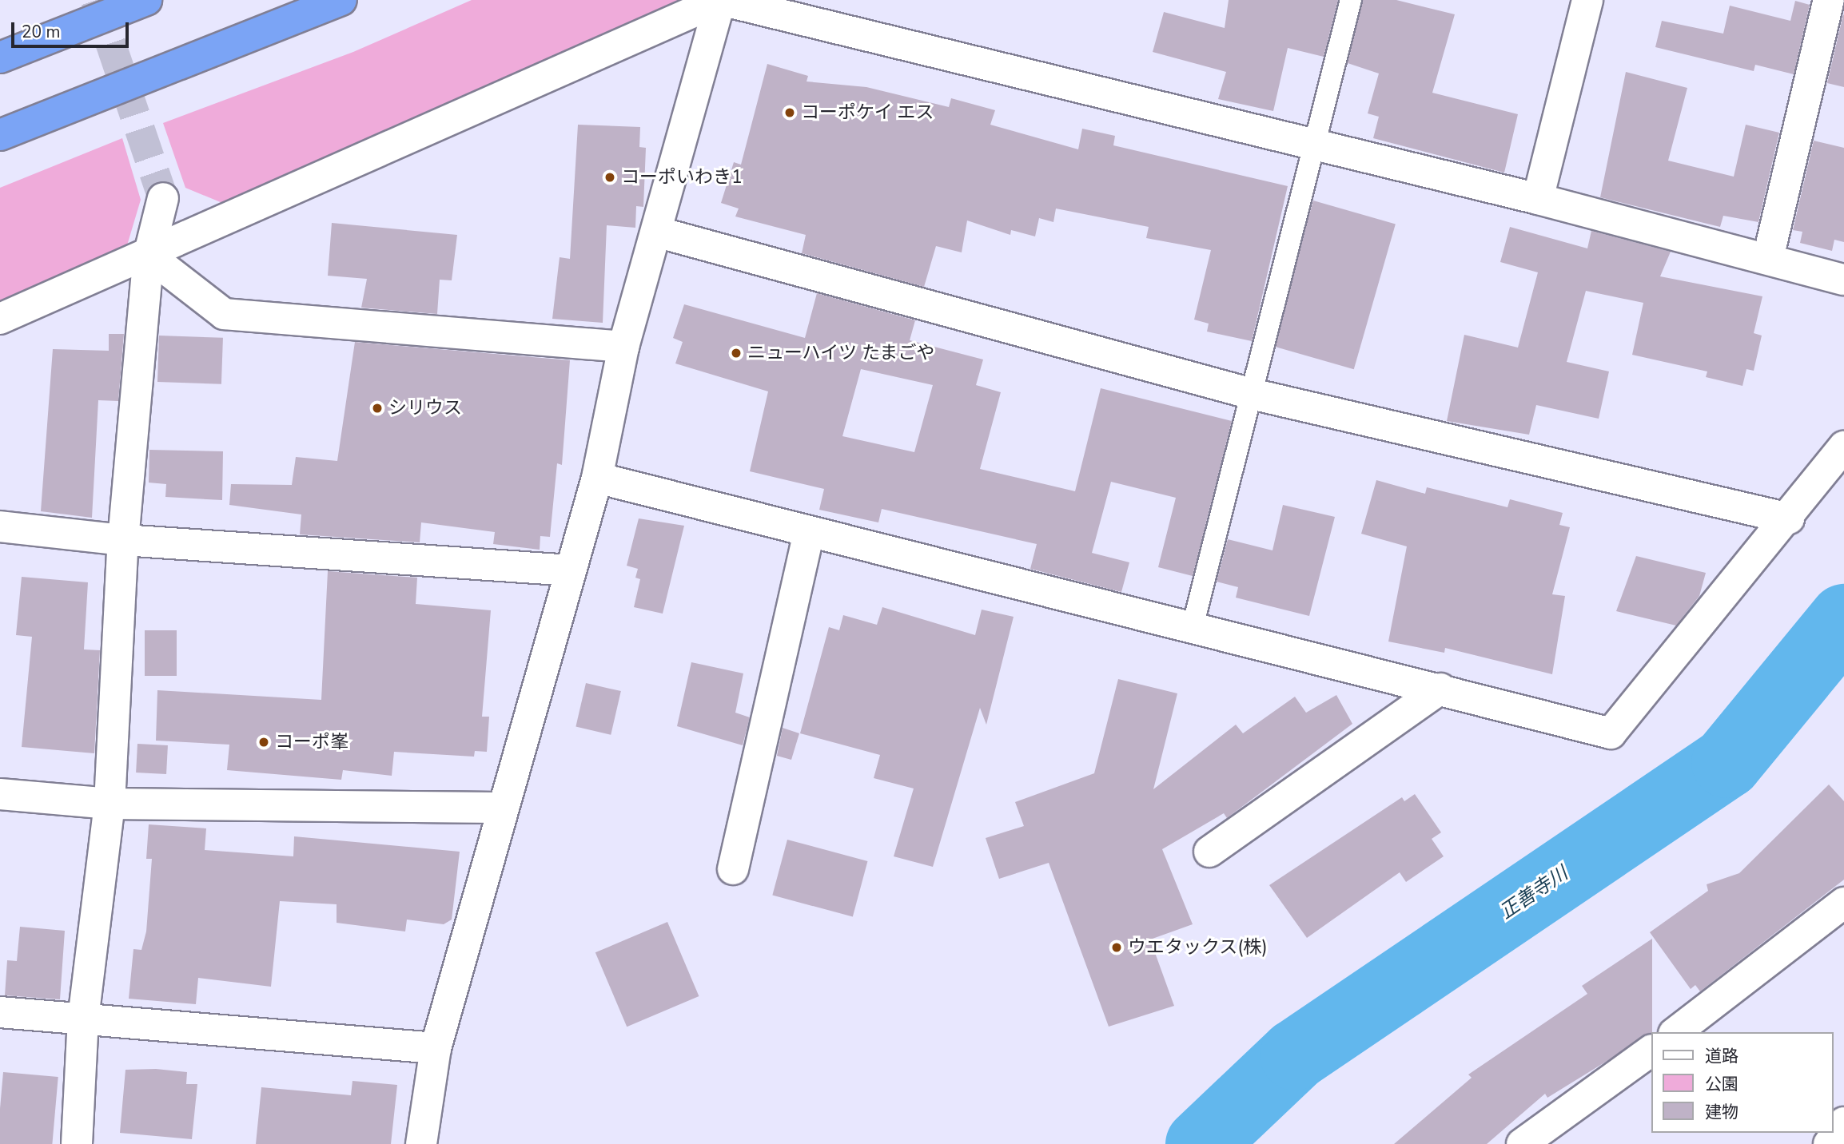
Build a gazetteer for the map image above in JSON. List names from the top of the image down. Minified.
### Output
{"water":["正善寺川"],"places":["コーポケイ エス","コーポいわき1","ニューハイツ たまごや","シリウス","コーポ峯","ウエタックス(株)"],"legend":["道路","公園","建物"],"scale_bar":"20 m"}
